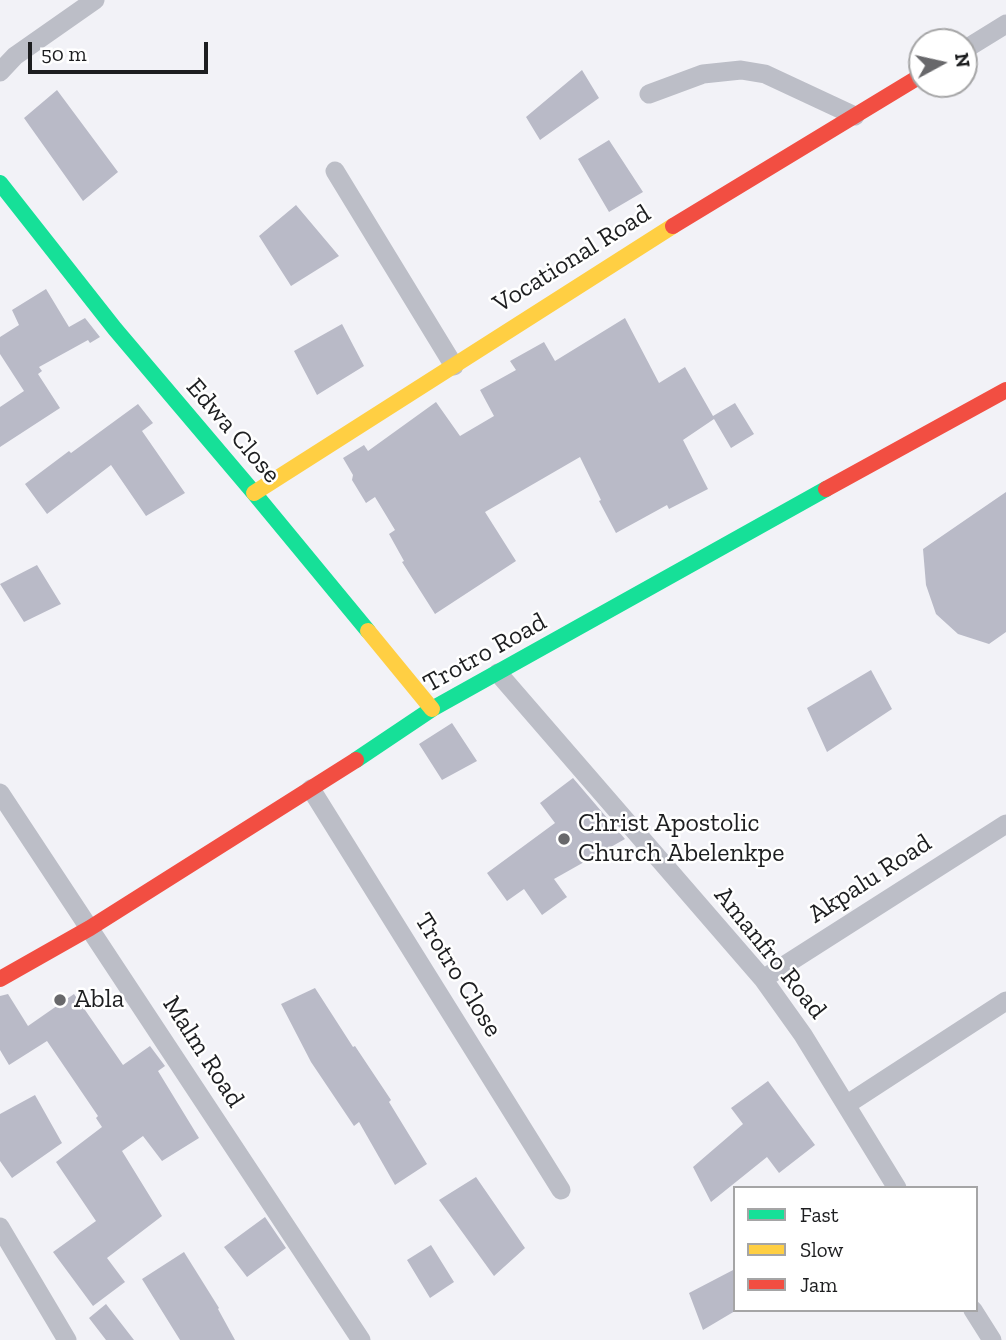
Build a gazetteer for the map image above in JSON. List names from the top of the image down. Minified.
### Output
{"streets":{"street":["Vocational Road","Edwa Close","Trotro Road","Akpalu Road","Amanfro Road","Trotro Close","Malm Road"]},"crossings":[["Vocational Road","Edwa Close"],["Edwa Close","Trotro Road"],["Trotro Road","Amanfro Road"],["Trotro Road","Trotro Close"],["Trotro Road","Malm Road"],["Akpalu Road","Amanfro Road"]],"places":["Christ Apostolic Church Abelenkpe","Abla"],"legend":["Fast","Slow","Jam"],"scale_bar":"50 m","north":"right"}
